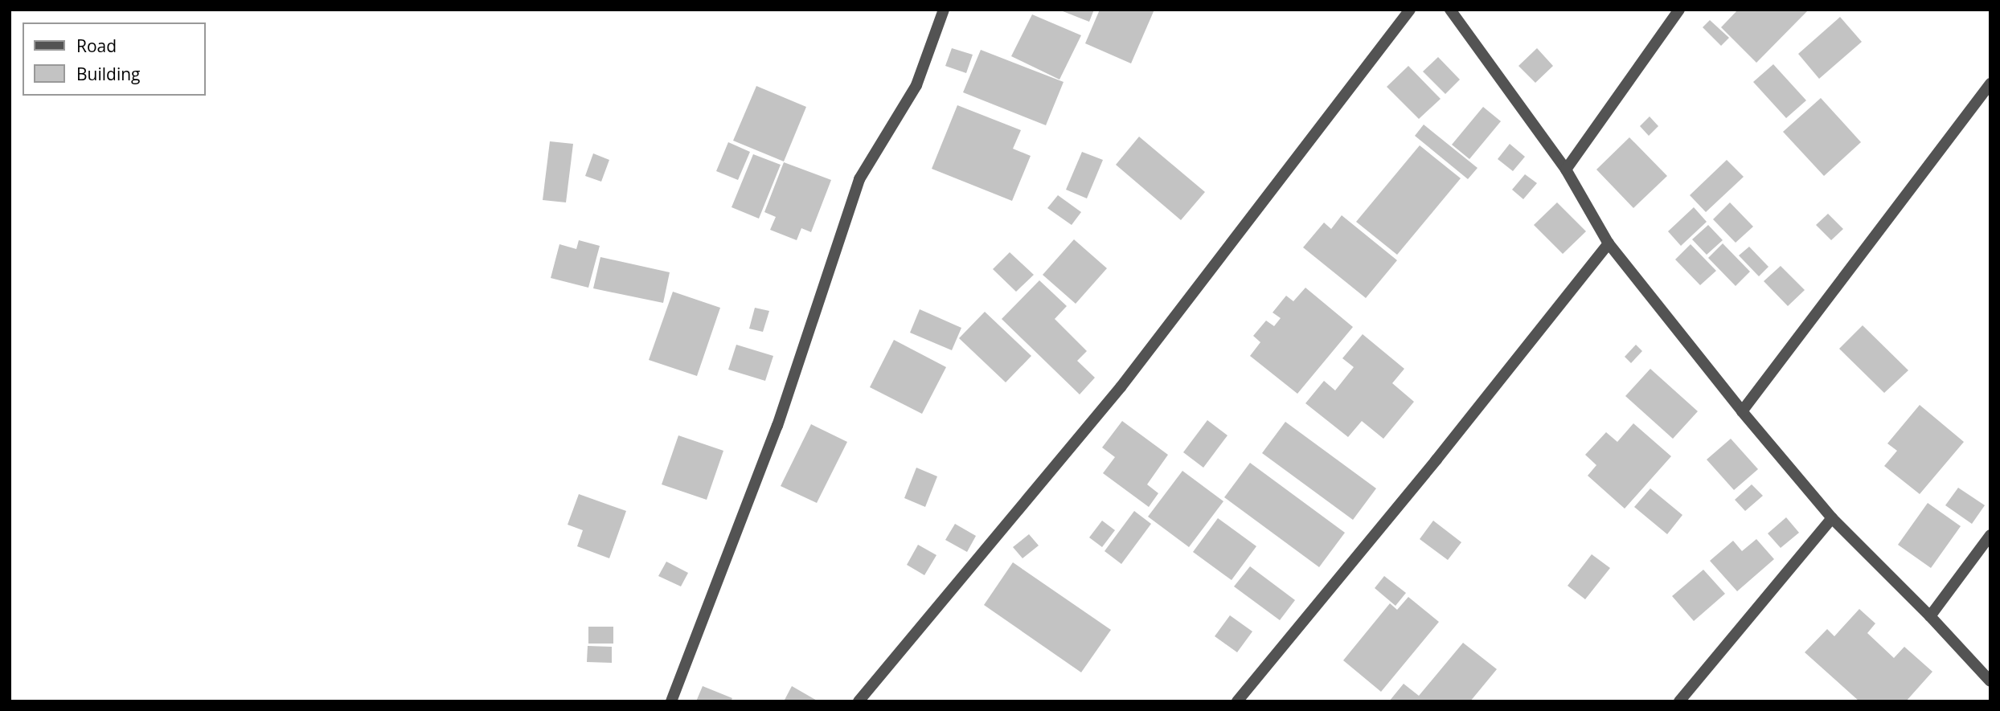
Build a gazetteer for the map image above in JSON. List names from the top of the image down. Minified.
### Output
{"legend":["Road","Building"]}
